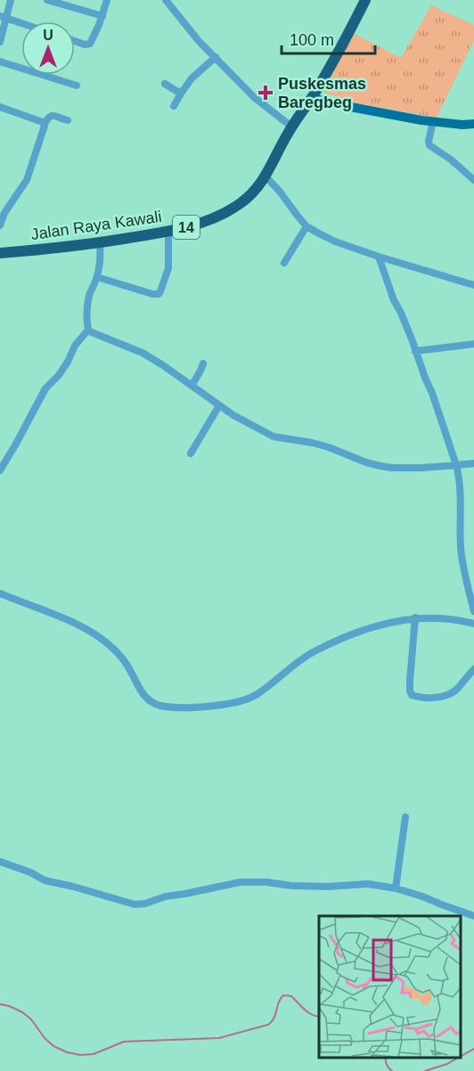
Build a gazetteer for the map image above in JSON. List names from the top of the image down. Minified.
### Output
{"streets":{"highway":["Jalan Raya Kawali","14"]},"places":{"health":["Puskesmas Baregbeg"]},"scale_bar":"100 m","north":"top"}
